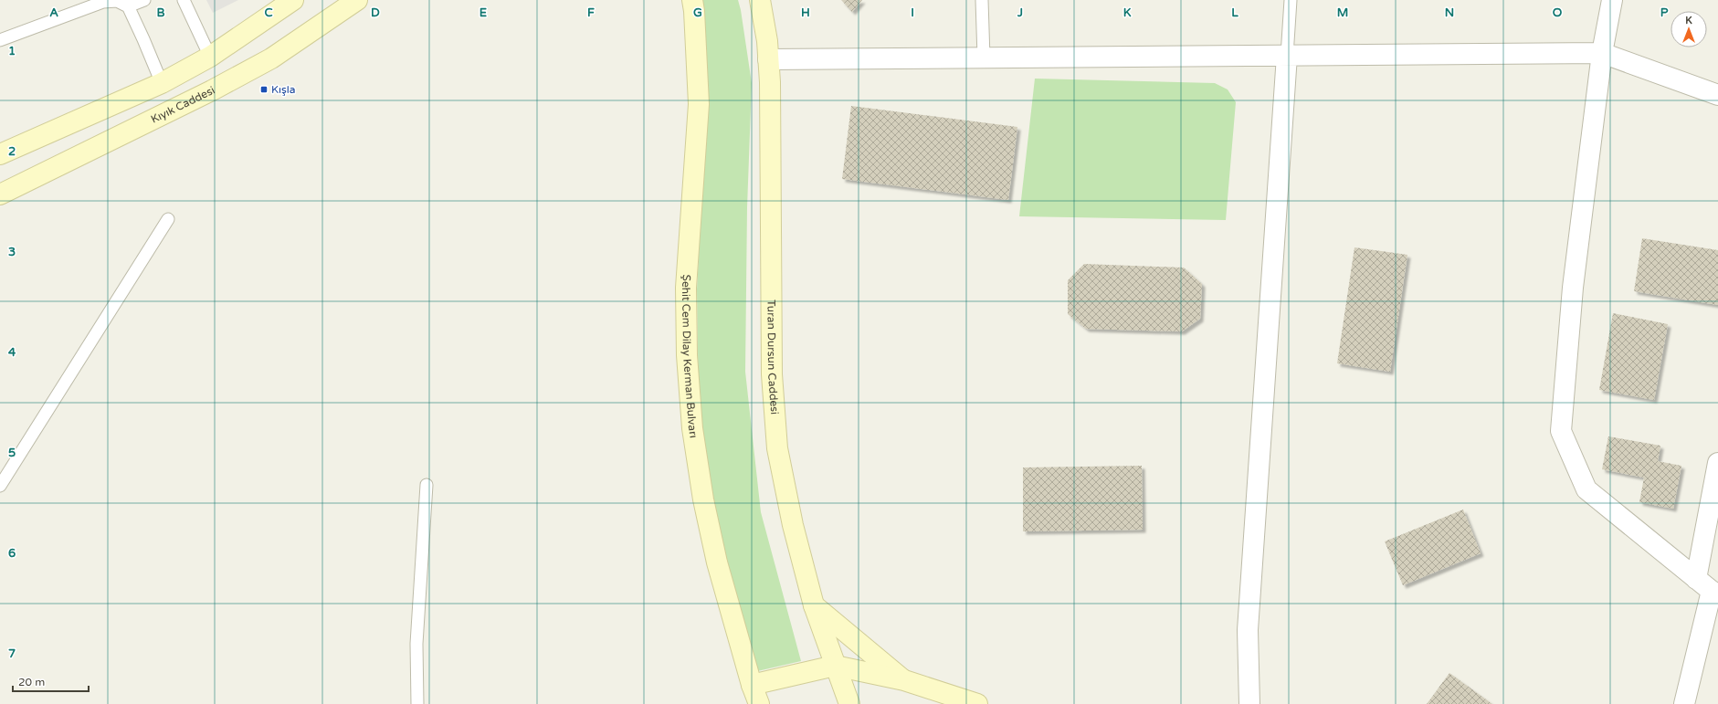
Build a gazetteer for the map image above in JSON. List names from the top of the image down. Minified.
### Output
{"streets":{"main road":["Kıyık Caddesi","Şehit Cem Dilay Kerman Bulvarı","Turan Dursun Caddesi"]},"places":{"transit":["Kışla"]},"scale_bar":"20 m","north":"top","grid":{"columns":["A","B","C","D","E","F","G","H","I","J","K","L","M","N","O","P"],"rows":["1","2","3","4","5","6","7"]}}
